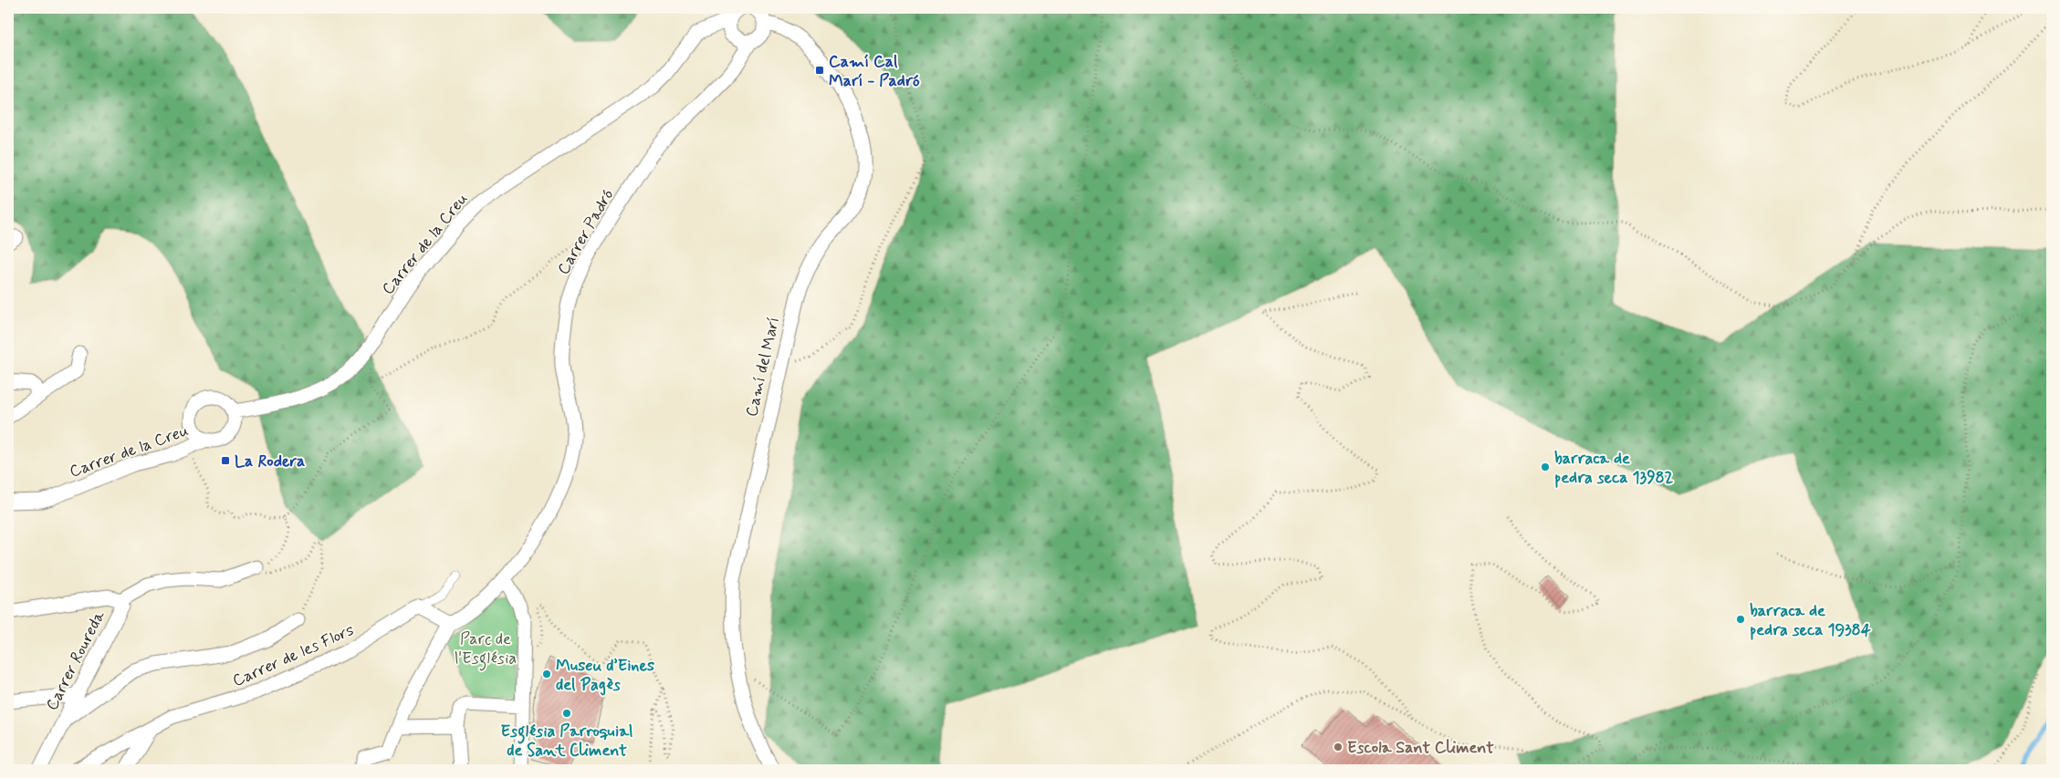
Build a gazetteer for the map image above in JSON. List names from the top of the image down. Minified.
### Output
{"streets":{"street":["Carrer Padró","Carrer de la Creu","Camí del Marí","Carrer de les Flors","Carrer Roureda"]},"crossings":[["Carrer Padró","Camí del Marí"]],"parks":["Parc de l'Església"],"places":{"transit":["Camí Cal Marí - Padró","La Rodera"],"other":["barraca de pedra seca 13982","barraca de pedra seca 19384","Museu d’Eines del Pagès","Església Parroquial de Sant Climent","Escola Sant Climent"]}}
